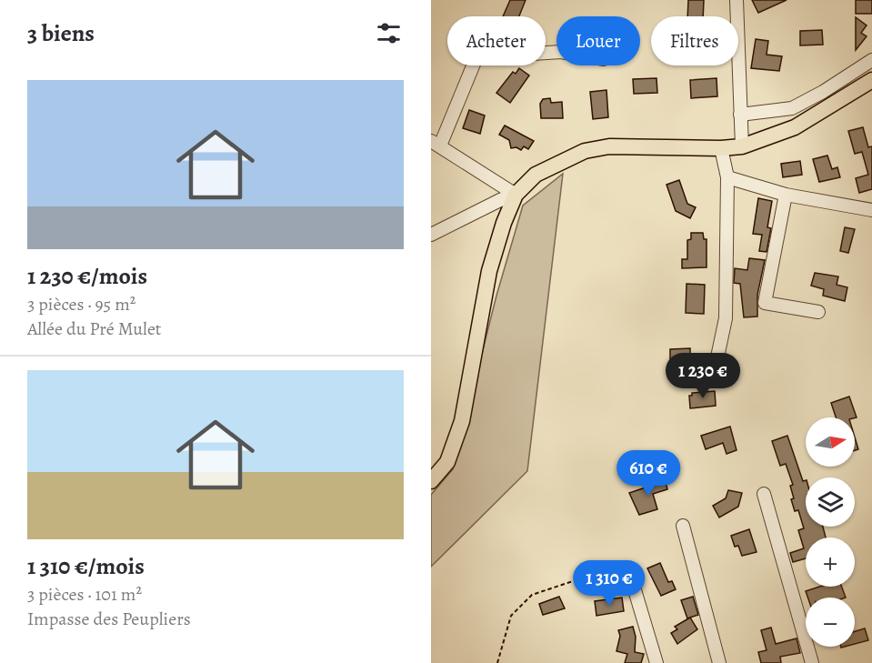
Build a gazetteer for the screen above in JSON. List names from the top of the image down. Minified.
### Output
{"north":"right","page":{"heading":"3 biens","chip":["Acheter","Louer","Filtres"],"list":[{"name":"1 230 €/mois","note":"3 pièces · 95 m² · Allée du Pré Mulet"},{"name":"1 310 €/mois","note":"3 pièces · 101 m² · Impasse des Peupliers"}],"price":["1 230 €","610 €","1 310 €"],"map_buttons":["+","−"]}}
